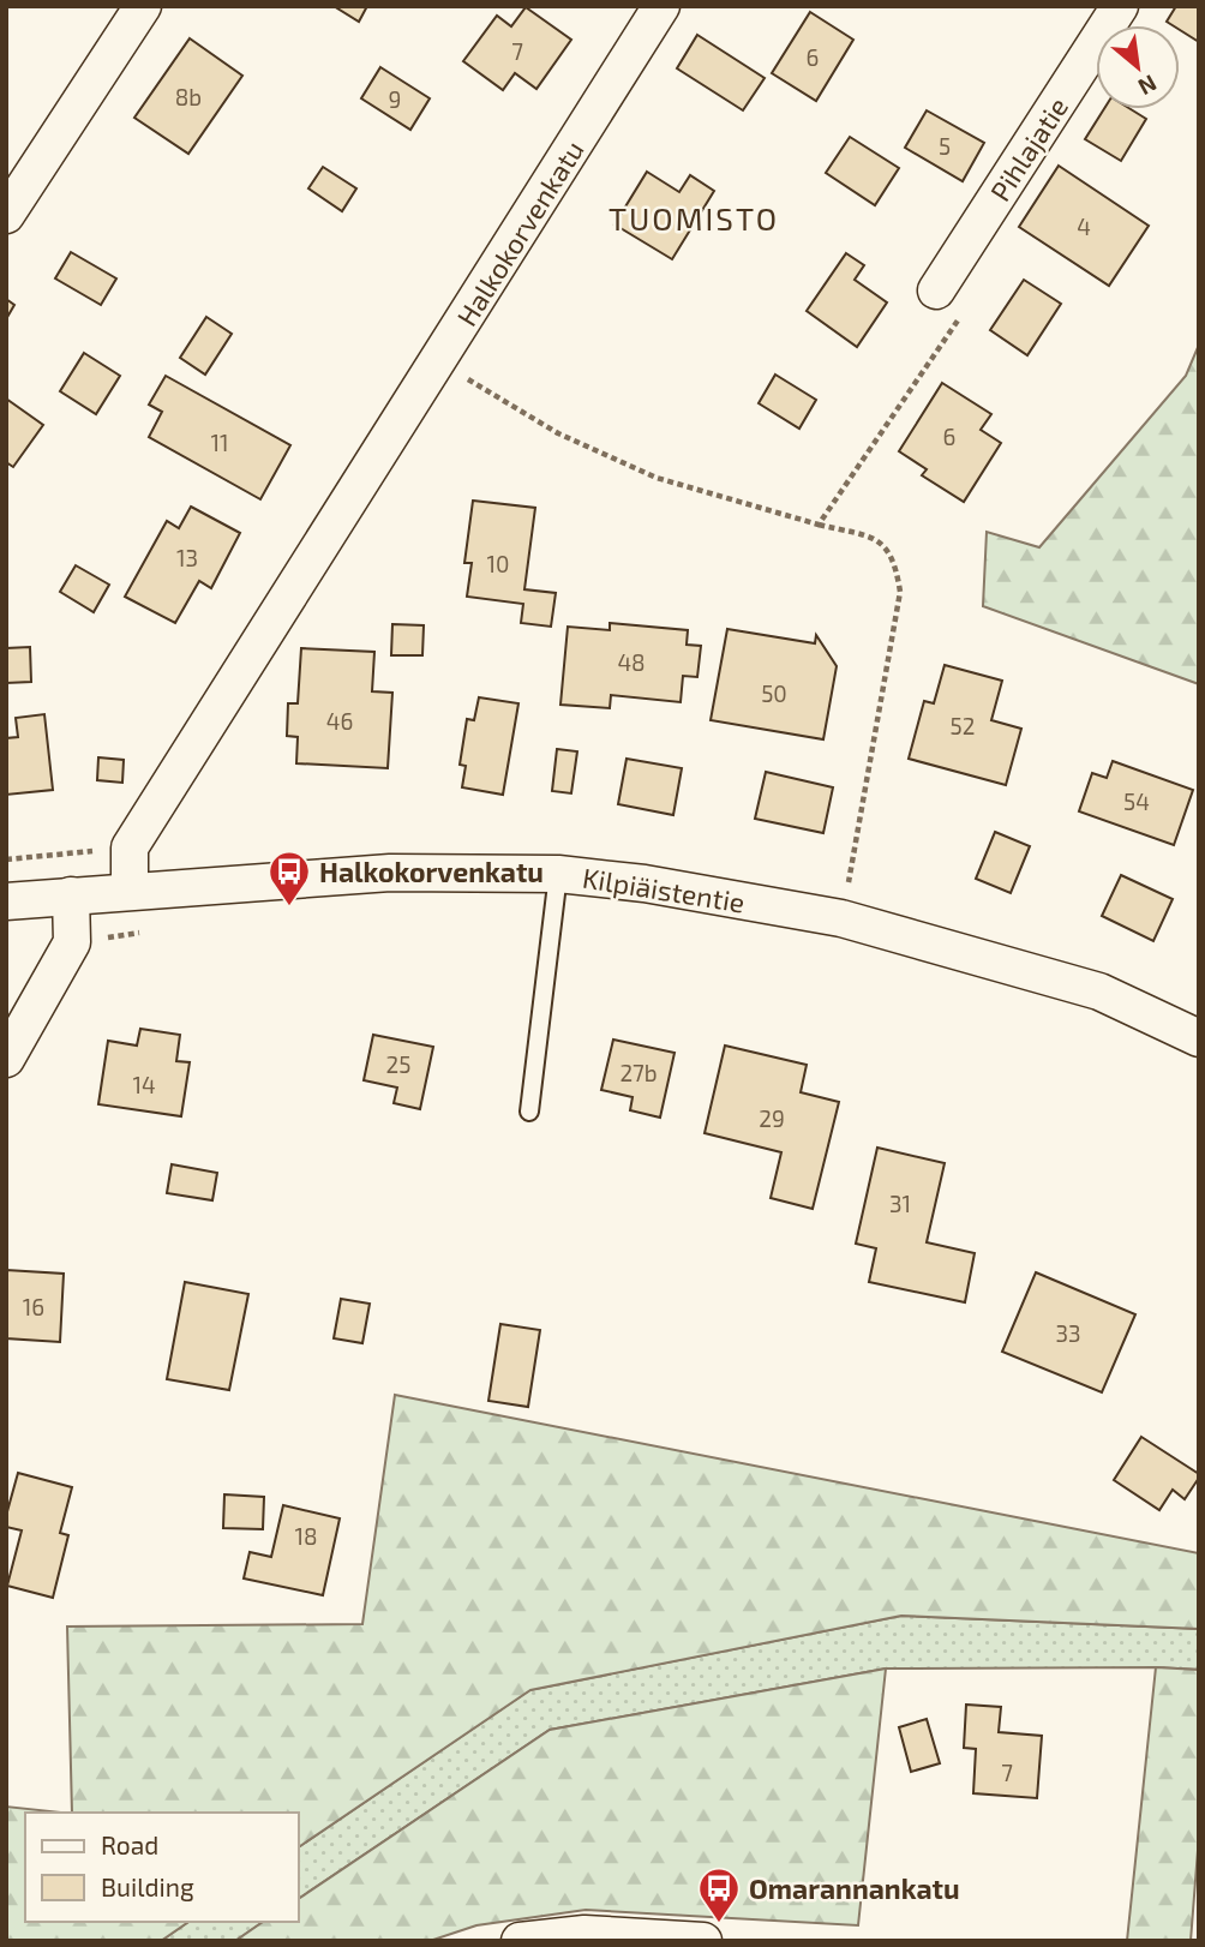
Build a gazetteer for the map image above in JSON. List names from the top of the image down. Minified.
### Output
{"streets":{"street":["Pihlajatie","Halkokorvenkatu","Kilpiäistentie"]},"crossings":[["Halkokorvenkatu","Kilpiäistentie"]],"districts":["TUOMISTO"],"places":{"bus stop":["Halkokorvenkatu","Omarannankatu"]},"house_numbers":["7","6","8b","9","5","4","6","11","13","10","48","50","46","52","54","25","27b","14","29","31","16","33","18","7"],"legend":["Road","Building"],"north":"bottom right"}
